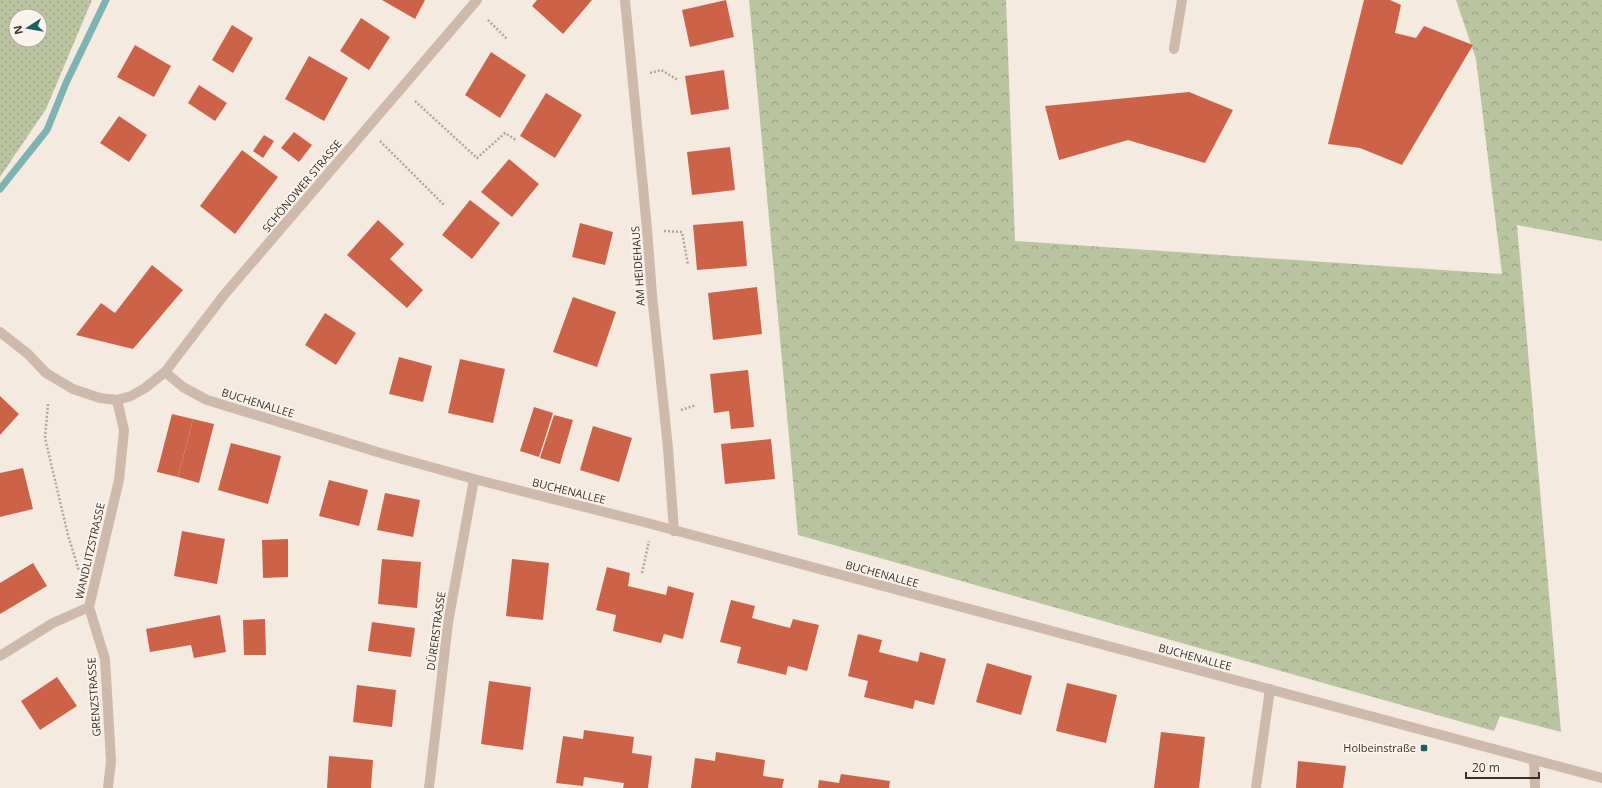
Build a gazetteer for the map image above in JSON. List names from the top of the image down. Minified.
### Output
{"streets":{"street":["SCHÖNOWER STRASSE","AM HEIDEHAUS","BUCHENALLEE","WANDLITZSTRASSE","DÜRERSTRASSE","GRENZSTRASSE"]},"crossings":[["SCHÖNOWER STRASSE","BUCHENALLEE"],["SCHÖNOWER STRASSE","WANDLITZSTRASSE"],["AM HEIDEHAUS","BUCHENALLEE"],["BUCHENALLEE","DÜRERSTRASSE"],["WANDLITZSTRASSE","GRENZSTRASSE"]],"places":{"transit":["Holbeinstraße"]},"scale_bar":"20 m","north":"left"}
